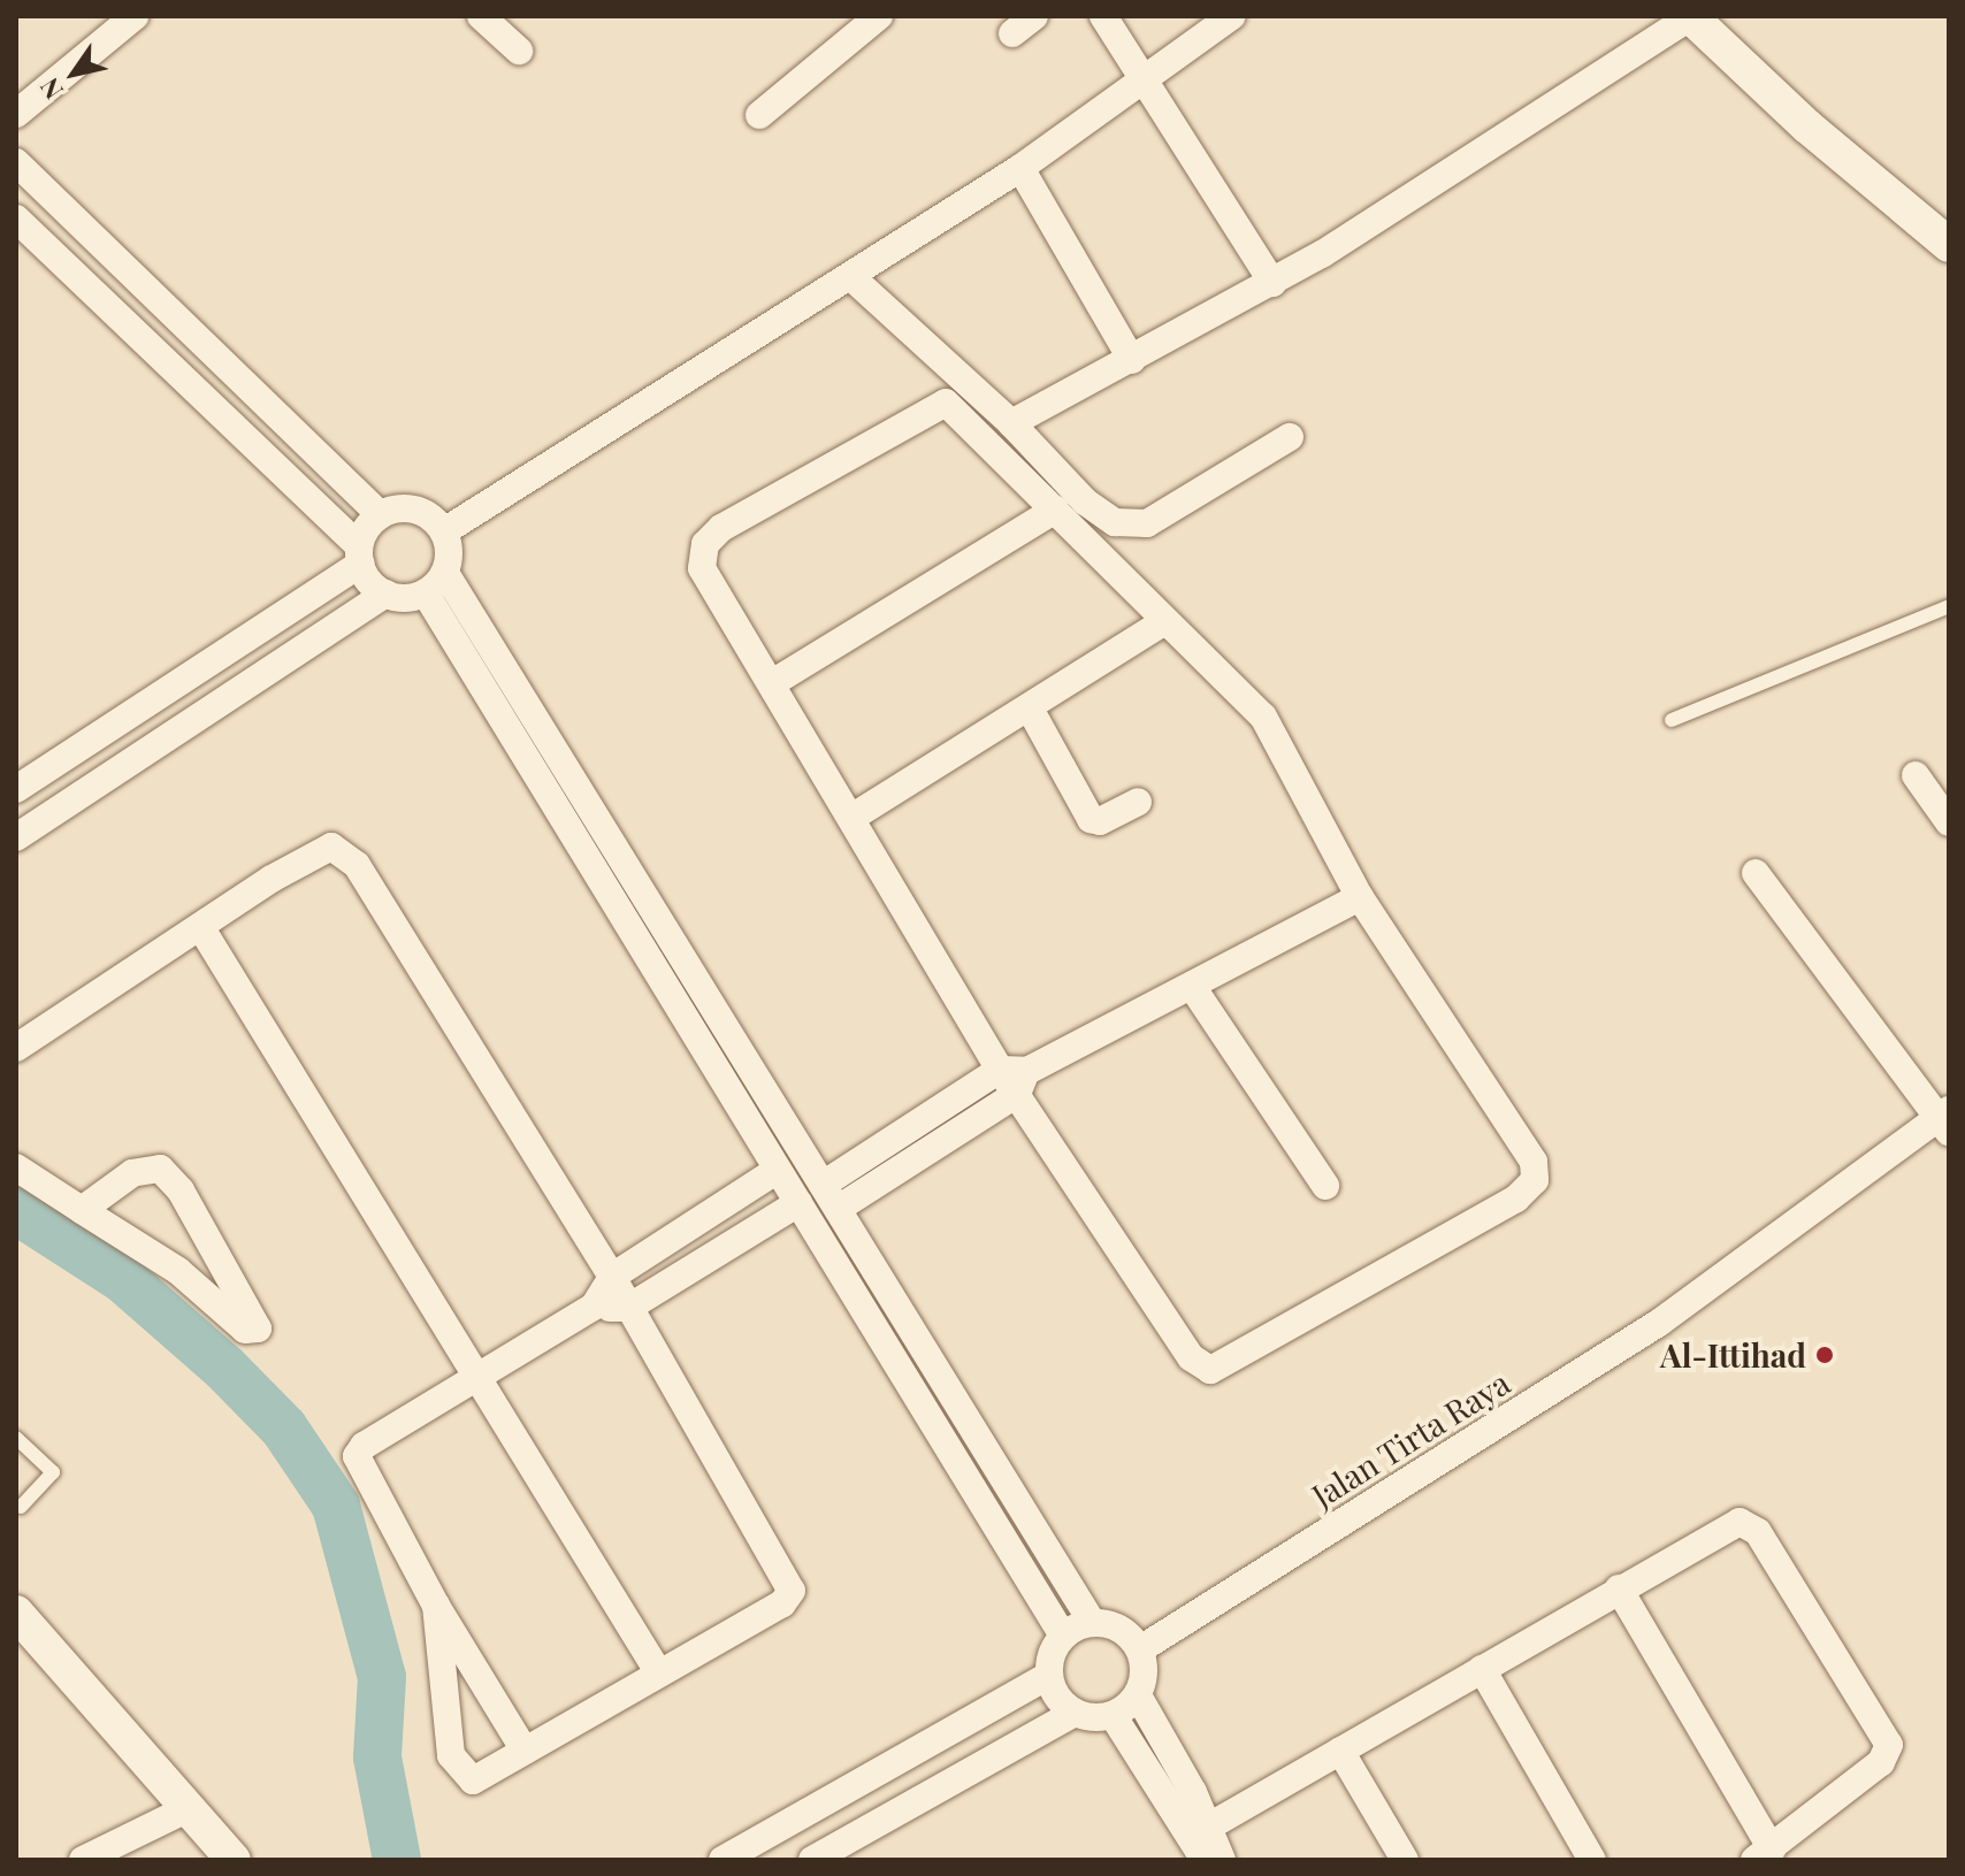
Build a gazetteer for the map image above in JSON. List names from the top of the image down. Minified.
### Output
{"streets":{"street":["Jalan Tirta Raya"]},"places":["Al-Ittihad"],"north":"bottom left"}
